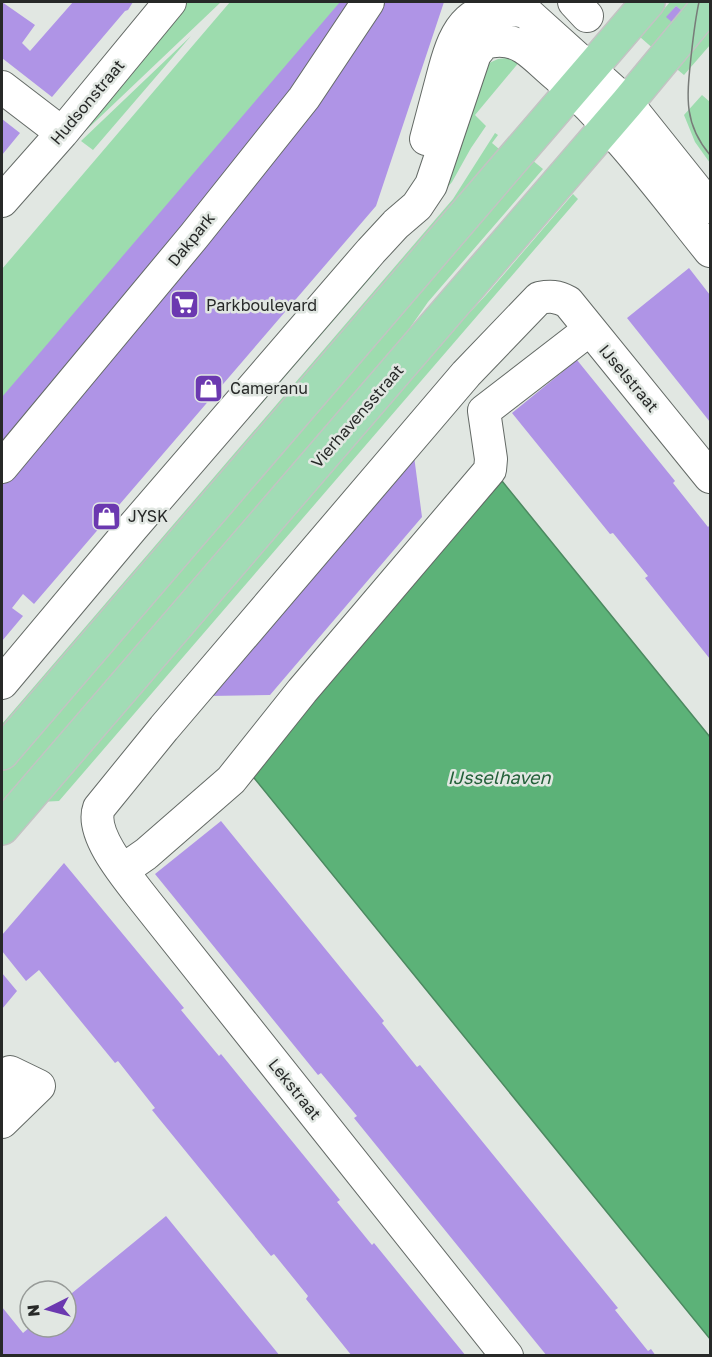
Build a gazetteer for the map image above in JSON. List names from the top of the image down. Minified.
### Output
{"streets":{"main road":["Vierhavensstraat"],"street":["Hudsonstraat","Dakpark","IJselstraat","Lekstraat"]},"crossings":[["IJselstraat","Lekstraat"]],"water":["IJsselhaven"],"places":{"supermarket":["Parkboulevard"],"shop":["Cameranu","JYSK"]},"north":"left"}
